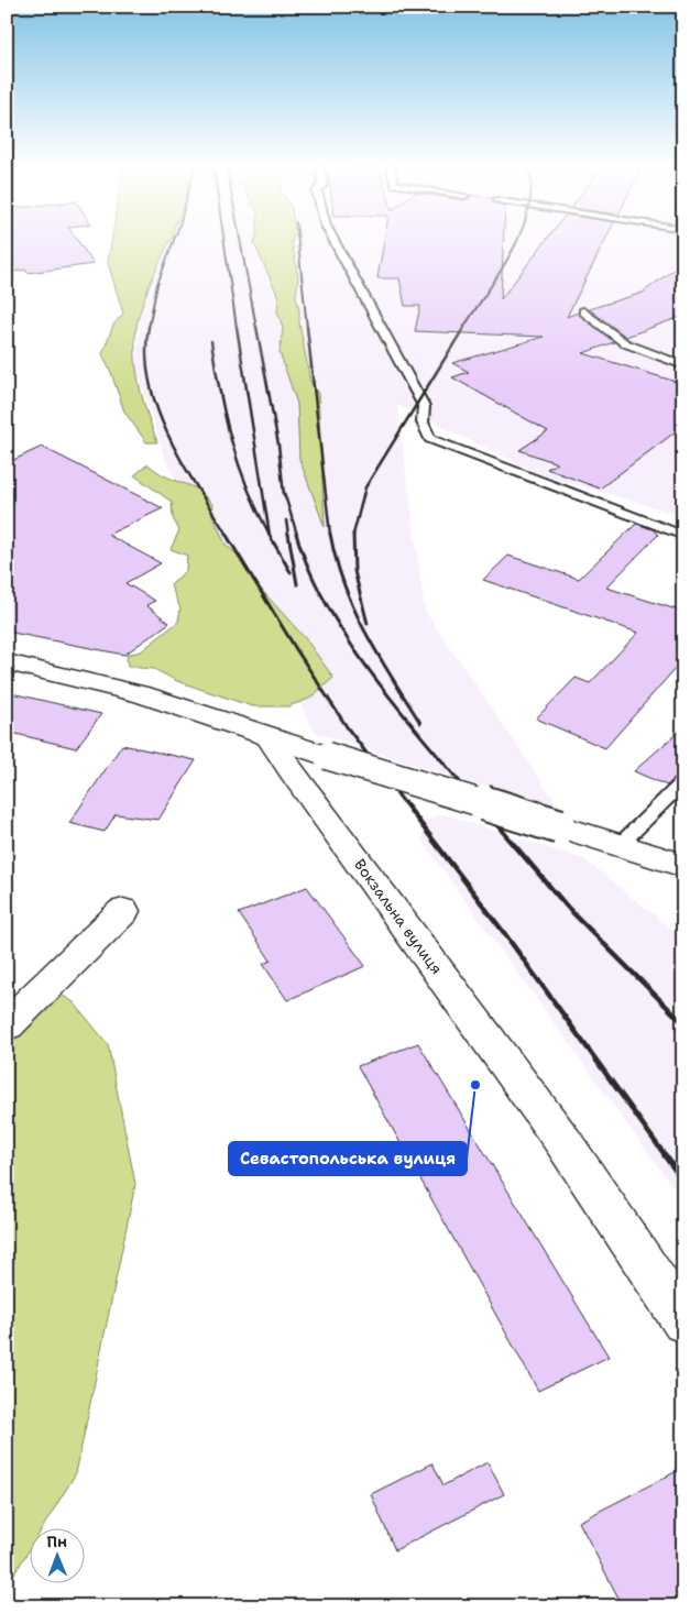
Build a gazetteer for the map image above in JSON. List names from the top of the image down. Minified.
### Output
{"streets":{"main road":["Вокзальна вулиця"]},"places":["Севастопольська вулиця"],"north":"top"}
